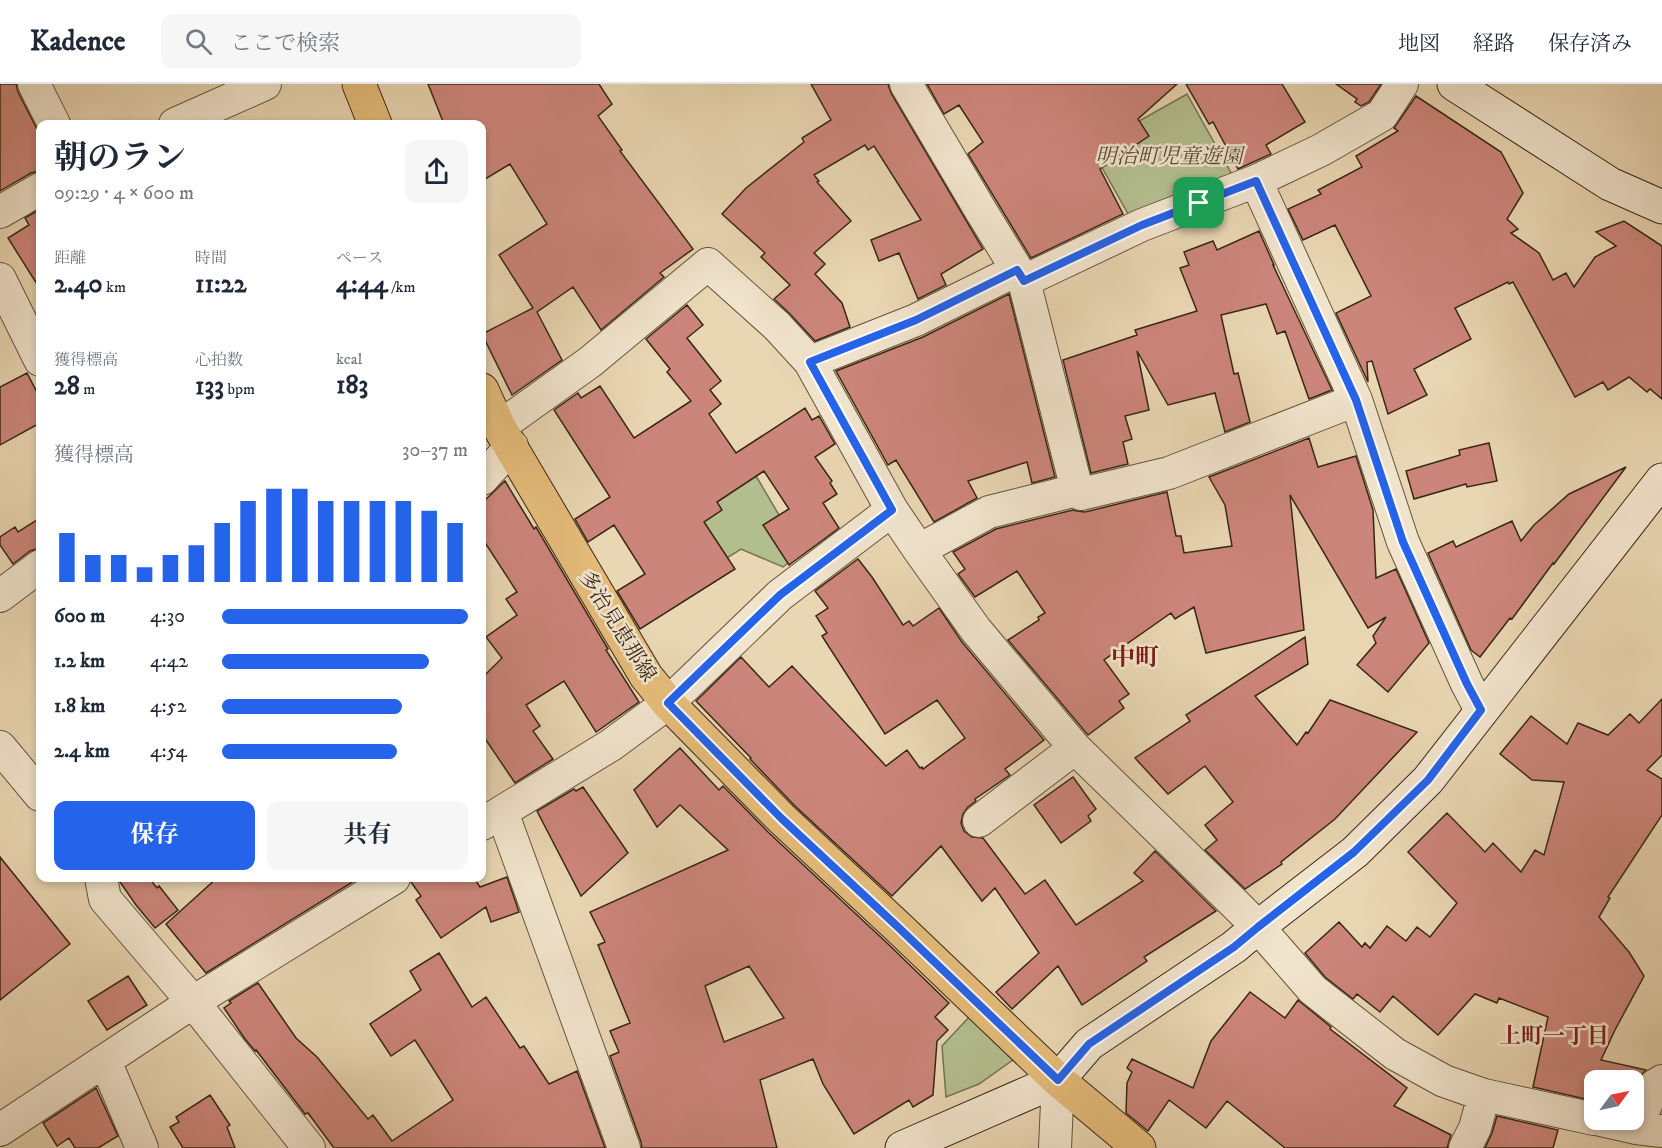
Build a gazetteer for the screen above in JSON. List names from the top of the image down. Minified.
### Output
{"streets":{"main road":["多治見恵那線"]},"districts":["中町","上町一丁目"],"parks":["明治町児童遊園"],"north":"top right","page":{"header":"Kadence","search":"ここで検索","nav":["地図","経路","保存済み"],"heading":["朝のラン","09:29 · 4 × 600 m"],"stats":[["距離","2.40 km"],["時間","11:22"],["ペース","4:44 /km"],["獲得標高","28 m"],["心拍数","133 bpm"],["kcal","183"]],"chart":["獲得標高","30–37 m"],"list":[{"name":"600 m","note":"4:30"},{"name":"1.2 km","note":"4:42"},{"name":"1.8 km","note":"4:52"},{"name":"2.4 km","note":"4:54"}],"buttons":["保存","共有"]}}
